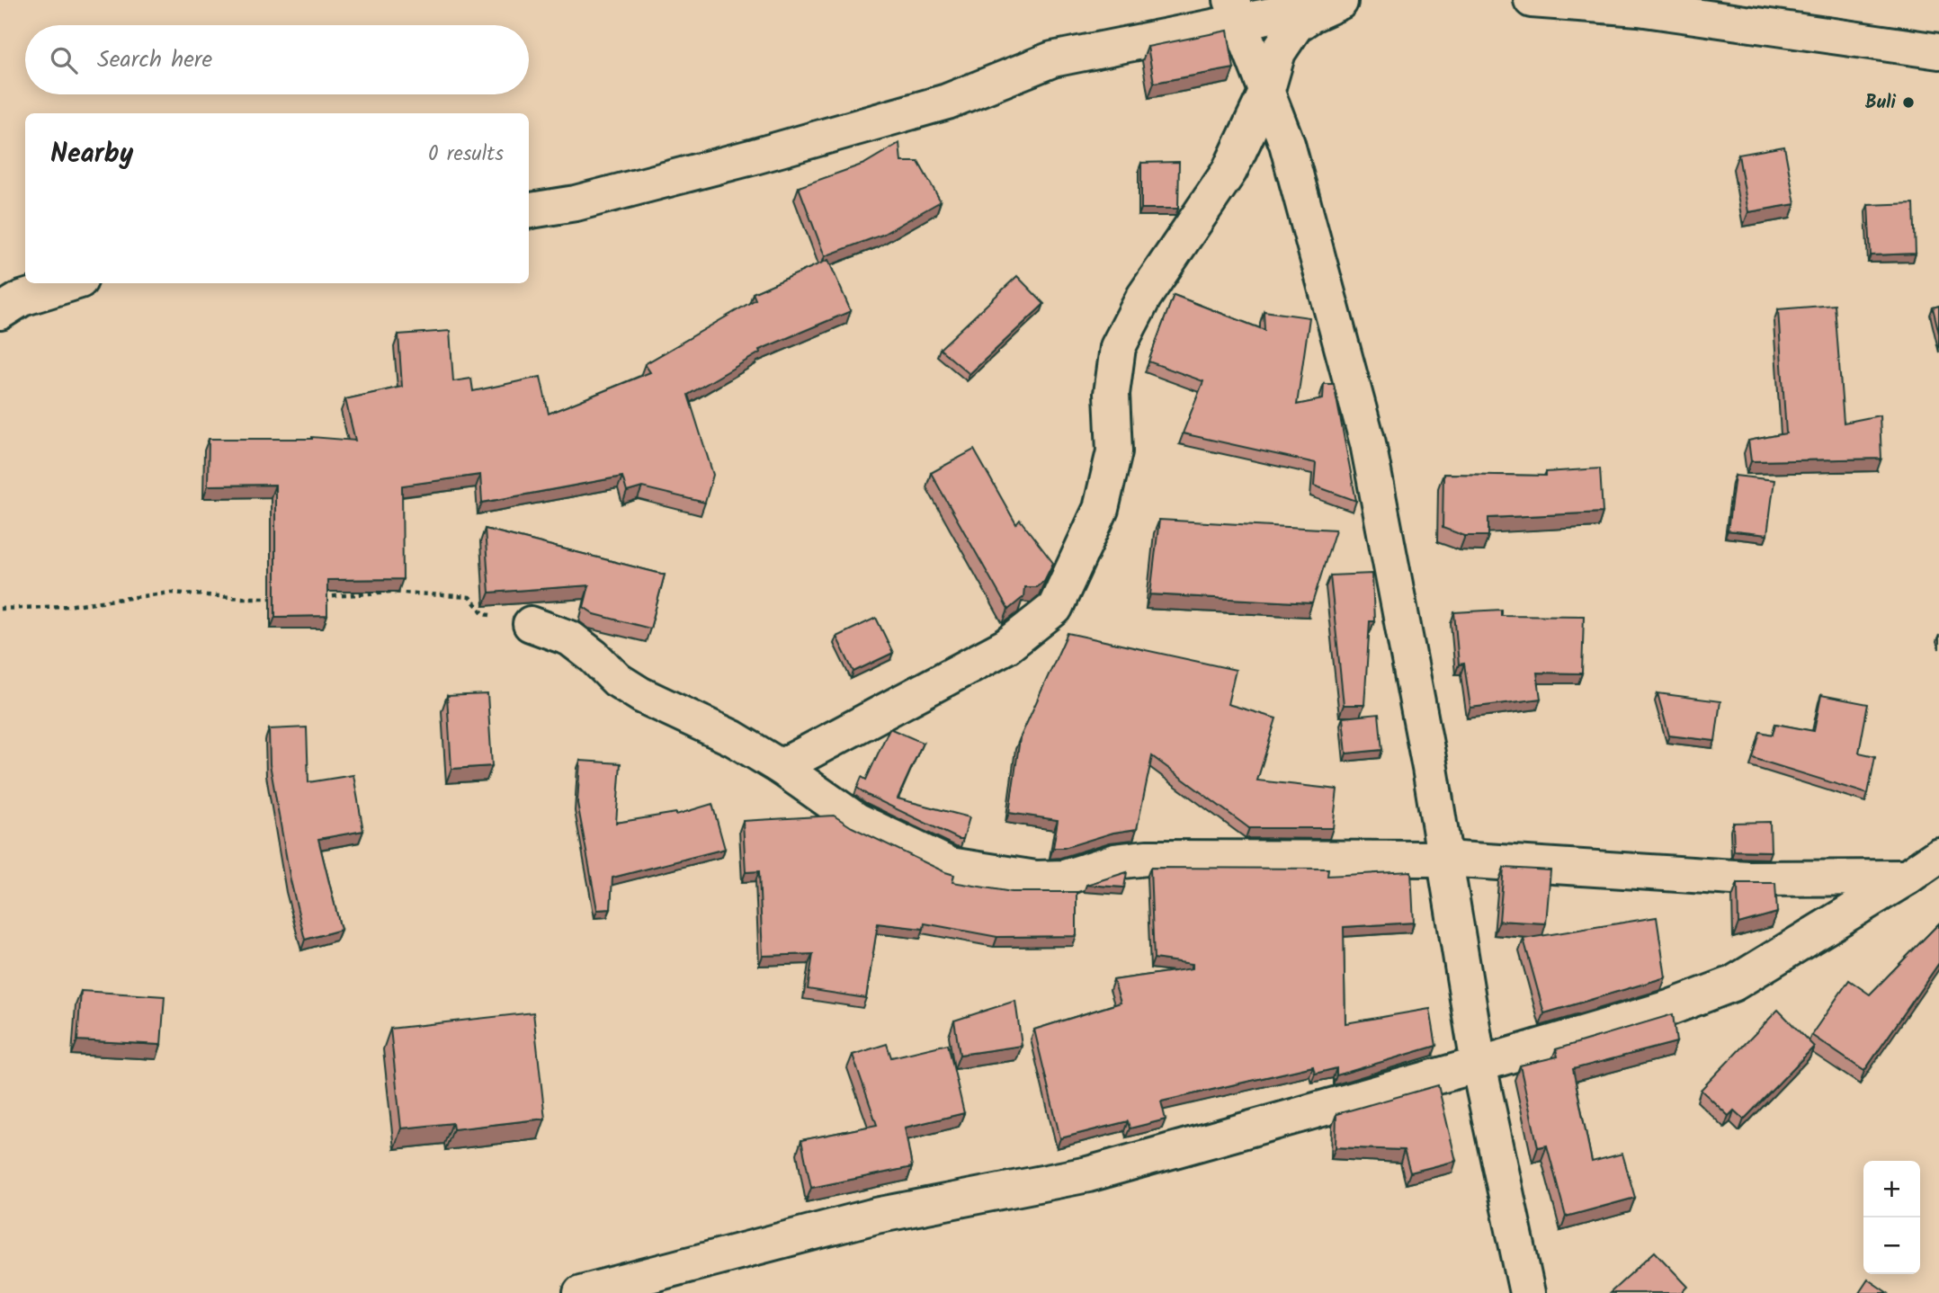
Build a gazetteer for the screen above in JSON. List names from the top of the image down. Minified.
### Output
{"places":["Buli"],"page":{"search":"Search here","heading":["Nearby","0 results"],"map_buttons":["+","−"]}}
